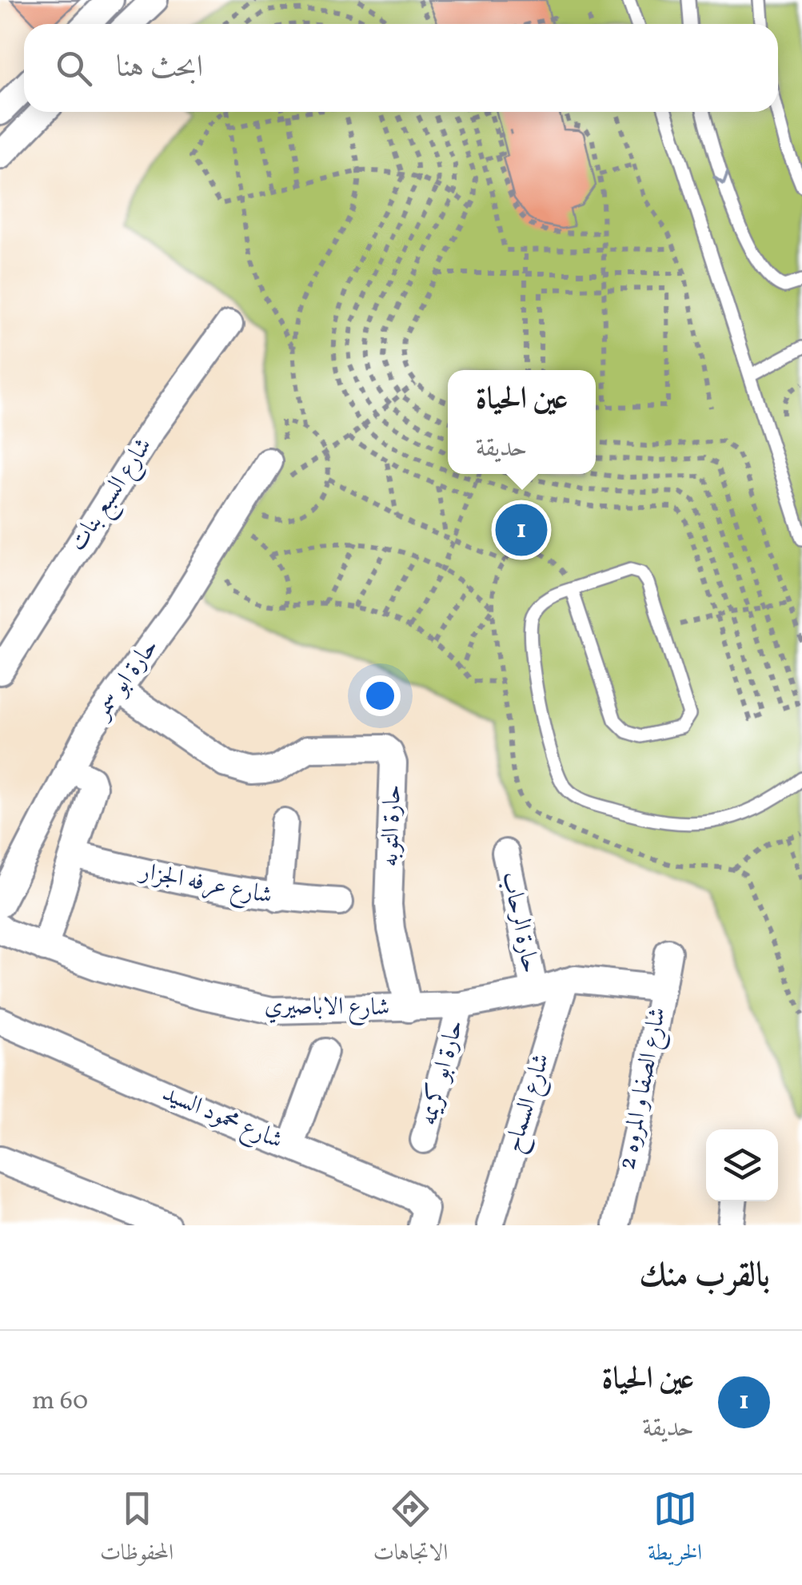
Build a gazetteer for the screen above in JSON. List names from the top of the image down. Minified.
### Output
{"streets":{"street":["شارع السبع بنات","حارة ابو سمر","حارة التوبه","شارع عرفه الجزار","حارة الرحاب","شارع الاباصيري","حارة ابو كريمه","شارع الصفا و المروه 2","شارع السماح","شارع محمود السيد"]},"crossings":[["حارة ابو سمر","حارة التوبه"],["حارة التوبه","شارع الاباصيري"],["حارة الرحاب","شارع الاباصيري"],["شارع الاباصيري","حارة ابو كريمه"],["شارع الاباصيري","شارع الصفا و المروه 2"],["شارع الاباصيري","شارع السماح"]],"page":{"search":"ابحث هنا","popup":["عين الحياة","حديقة"],"pins":"1","heading":"بالقرب منك","list":[{"mark":"1","name":"عين الحياة","note":"حديقة","value":"60 m"}],"nav":["الخريطة","الاتجاهات","المحفوظات"]}}
